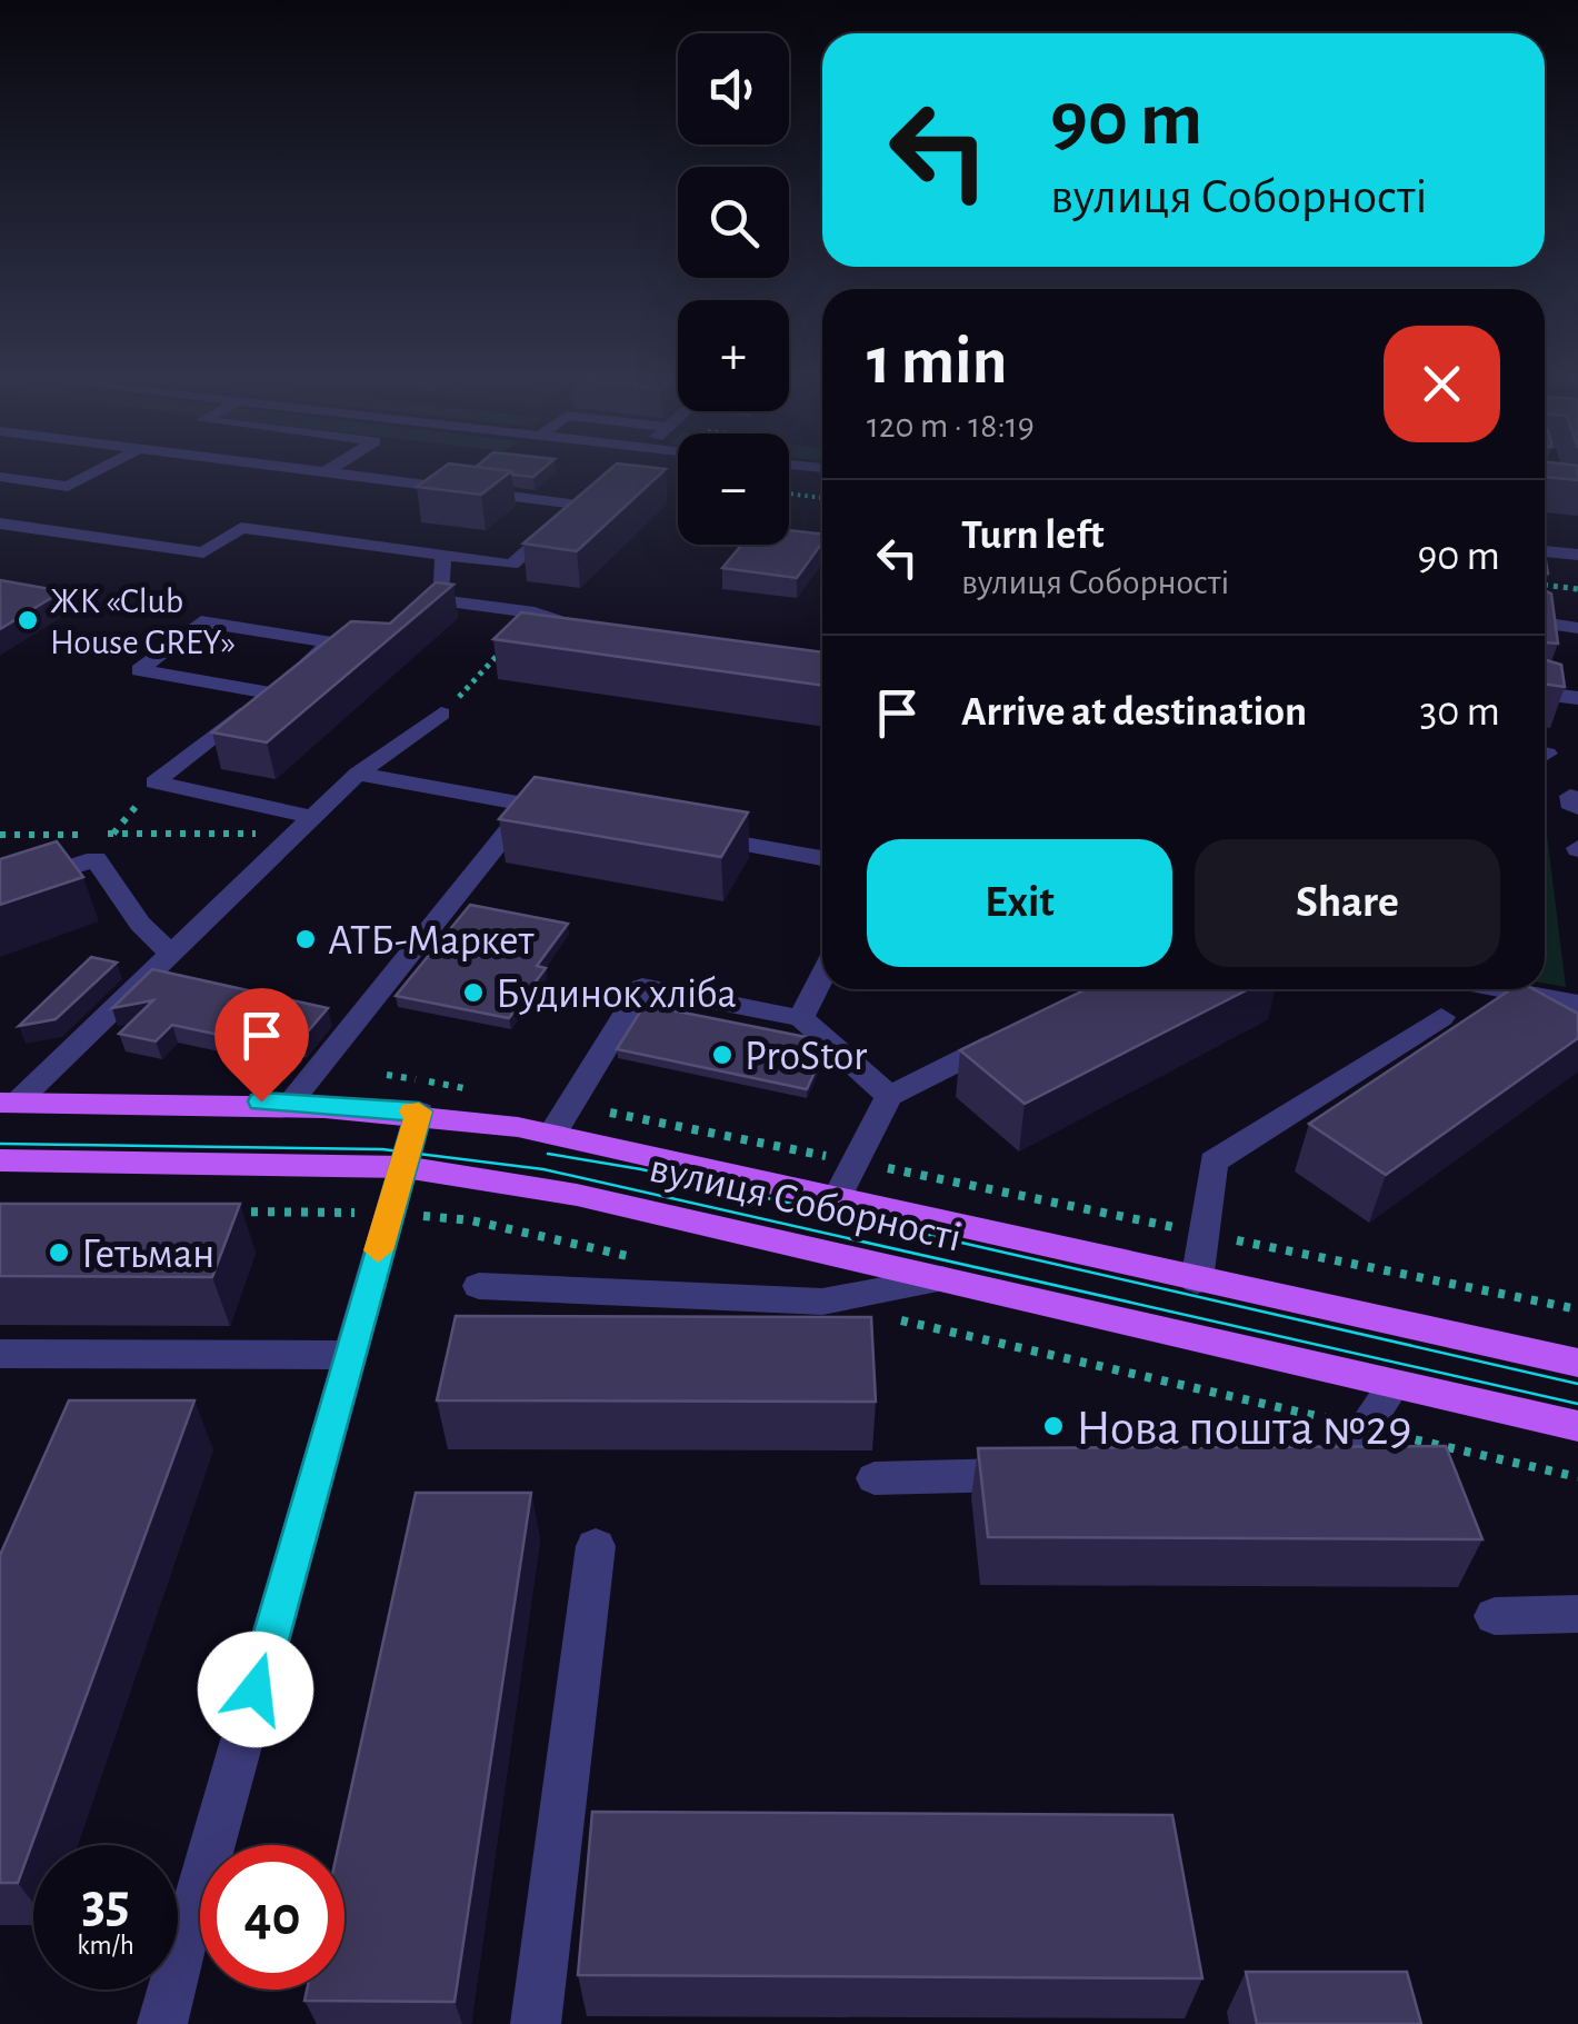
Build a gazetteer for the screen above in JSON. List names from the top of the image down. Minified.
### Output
{"streets":{"main road":["вулиця Соборності"]},"places":["ЖК «Club House GREY»","АТБ-Маркет","Будинок хліба","ProStor","Гетьман","Нова пошта №29"],"page":{"map_buttons":["+","−"],"turn":["90 m","вулиця Соборності"],"heading":["1 min","120 m · 18:19"],"list":[{"name":"Turn left","note":"вулиця Соборності","value":"90 m"},{"name":"Arrive at destination","value":"30 m"}],"buttons":["Exit","Share"],"speed":"35 km/h","limit":"40"}}
